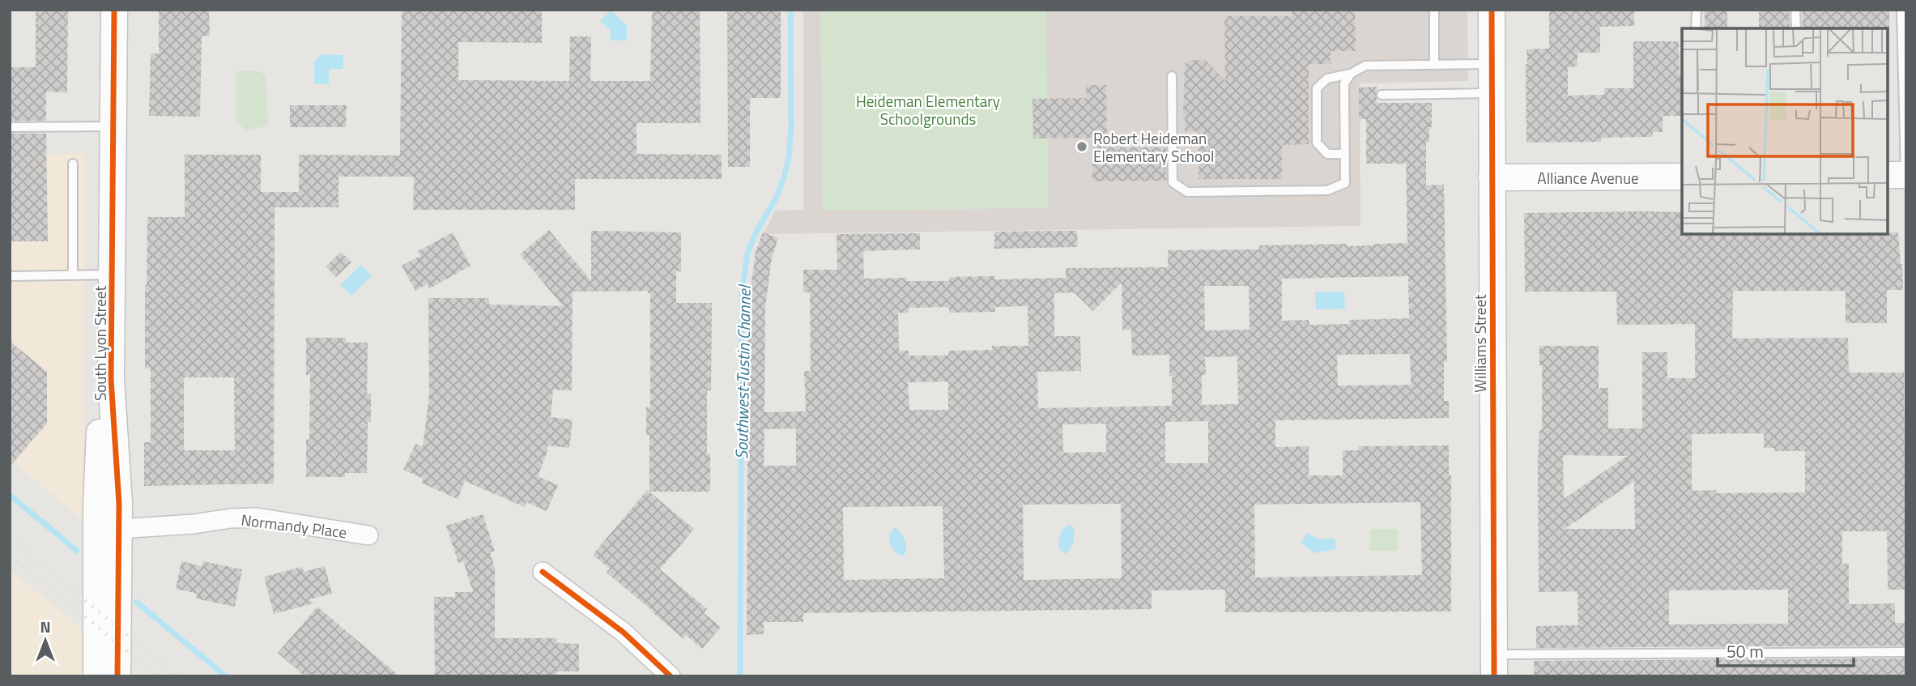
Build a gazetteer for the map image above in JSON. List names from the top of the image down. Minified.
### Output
{"streets":{"street":["Alliance Avenue","South Lyon Street","Williams Street","Normandy Place"]},"crossings":[["Alliance Avenue","Williams Street"],["South Lyon Street","Normandy Place"]],"water":["Southwest-Tustin Channel"],"parks":["Heideman Elementary Schoolgrounds"],"places":["Robert Heideman Elementary School"],"scale_bar":"50 m","north":"top"}
